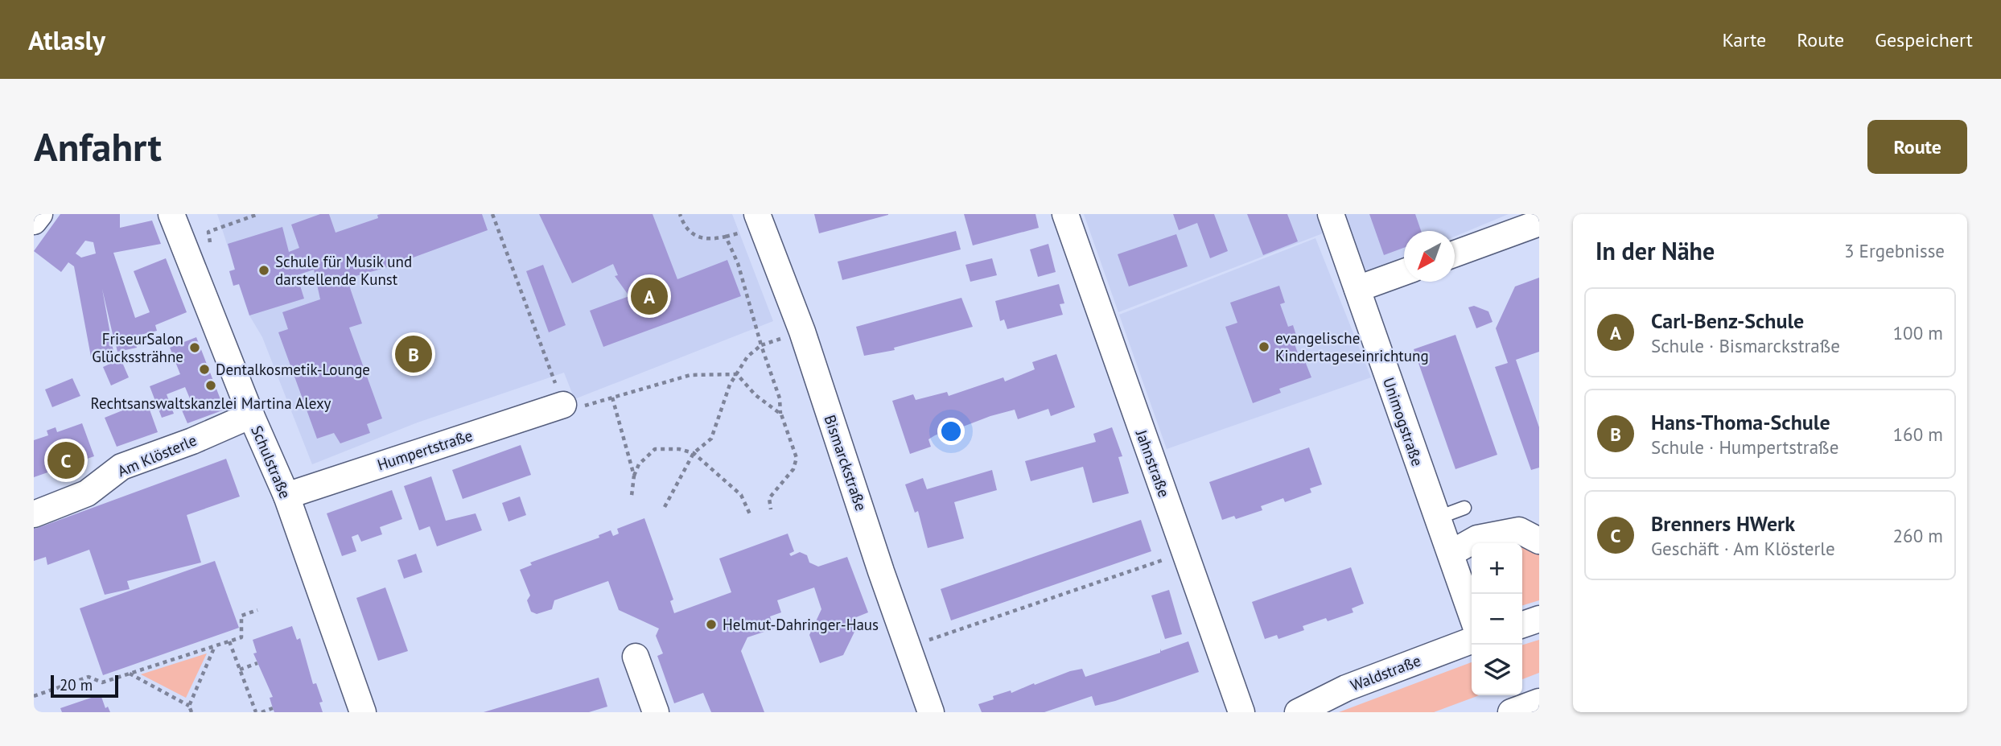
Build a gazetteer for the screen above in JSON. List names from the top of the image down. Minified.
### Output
{"streets":{"street":["Unimogstraße","Humpertstraße","Am Klösterle","Schulstraße","Bismarckstraße","Jahnstraße","Waldstraße"]},"crossings":[["Humpertstraße","Schulstraße"],["Am Klösterle","Schulstraße"]],"places":["Schule für Musik und darstellende Kunst","evangelische Kindertageseinrichtung","FriseurSalon Glückssträhne","Dentalkosmetik-Lounge","Rechtsanswaltskanzlei Martina Alexy","Helmut-Dahringer-Haus"],"scale_bar":"20 m","north":"bottom left","page":{"header":"Atlasly","nav":["Karte","Route","Gespeichert"],"buttons":"Route","title":"Anfahrt","heading":["In der Nähe","3 Ergebnisse"],"pins":["A","B","C"],"list":[{"mark":"A","name":"Carl-Benz-Schule","note":"Schule · Bismarckstraße","value":"100 m"},{"mark":"B","name":"Hans-Thoma-Schule","note":"Schule · Humpertstraße","value":"160 m"},{"mark":"C","name":"Brenners HWerk","note":"Geschäft · Am Klösterle","value":"260 m"}],"map_buttons":["+","−"],"scale":"20 m"}}
